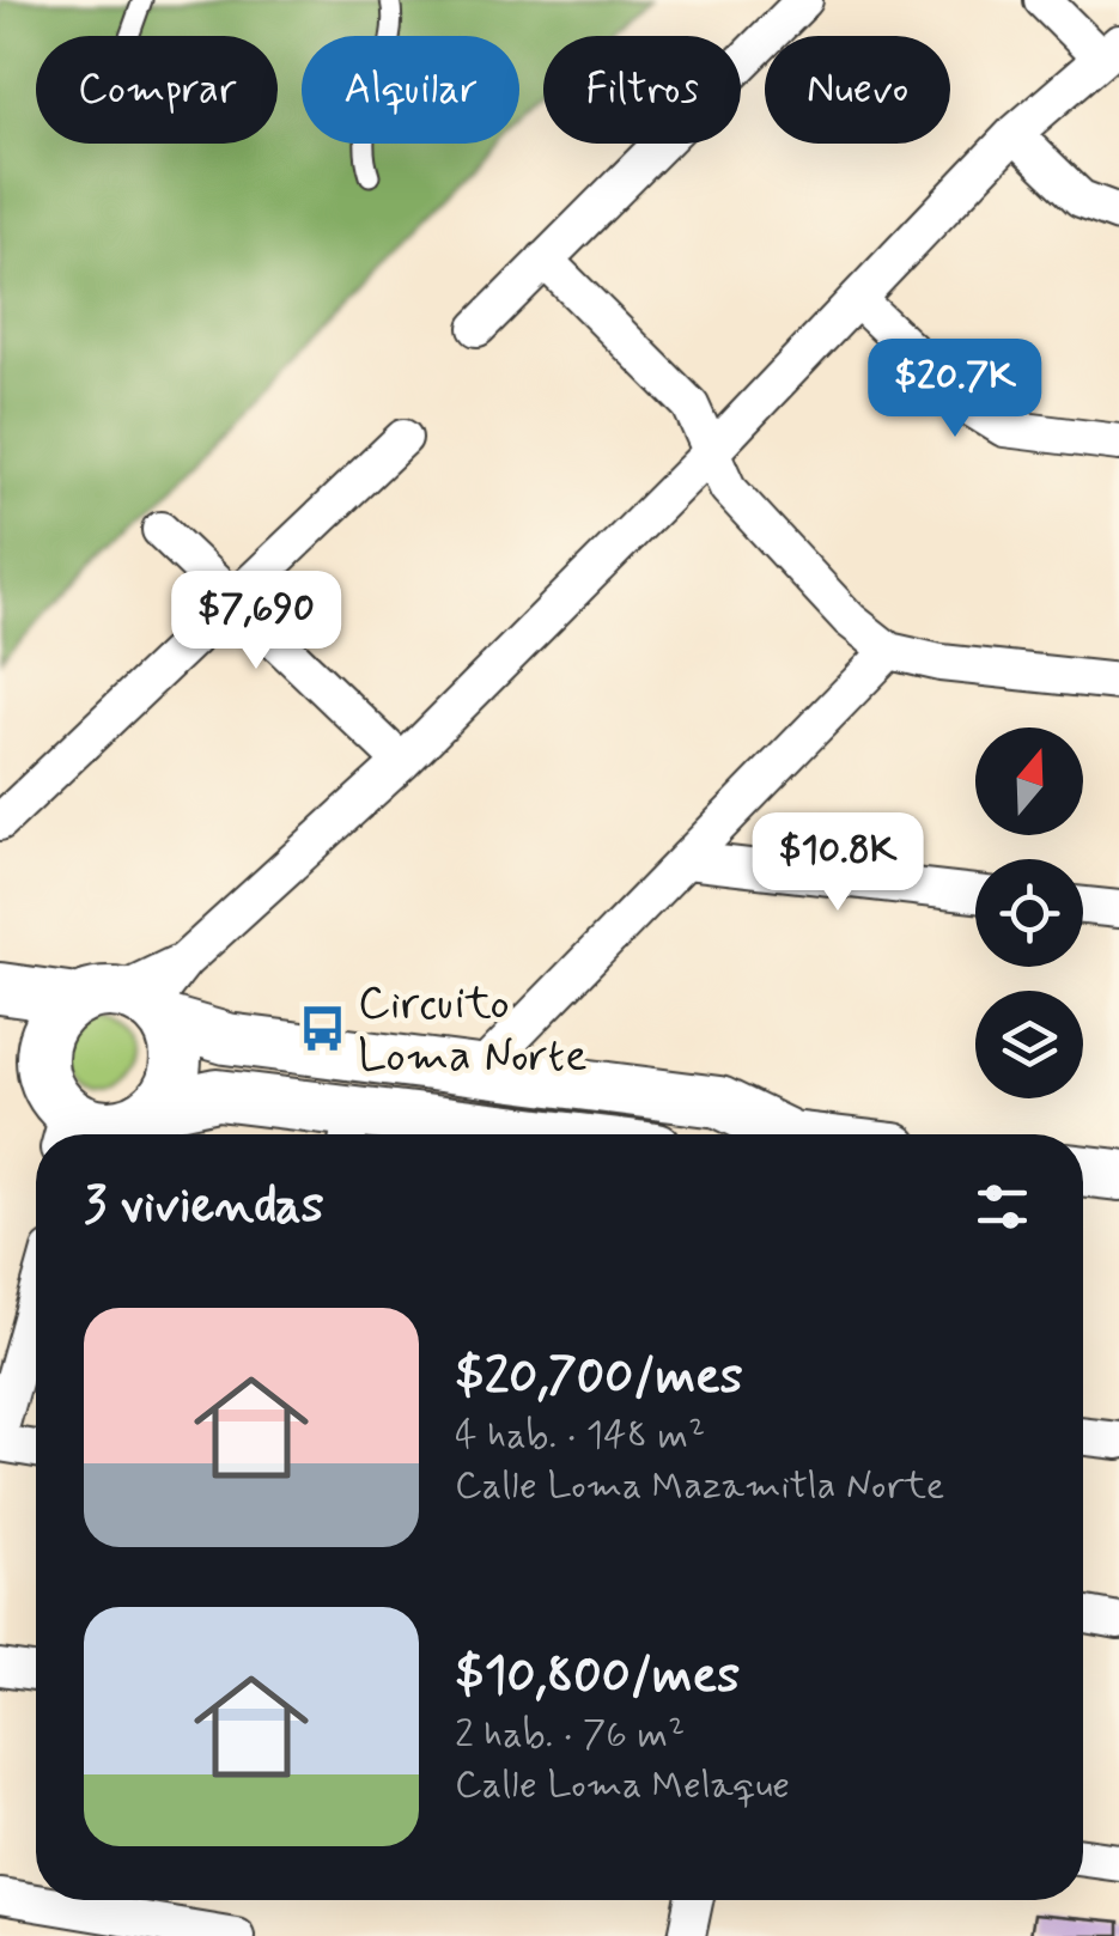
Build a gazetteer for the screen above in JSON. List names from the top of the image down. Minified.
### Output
{"places":{"bus stop":["Circuito Loma Norte"]},"north":"top","page":{"chip":["Comprar","Alquilar","Filtros","Nuevo"],"price":["$20.7K","$7,690","$10.8K"],"heading":"3 viviendas","list":[{"name":"$20,700/mes","note":"4 hab. · 148 m² · Calle Loma Mazamitla Norte"},{"name":"$10,800/mes","note":"2 hab. · 76 m² · Calle Loma Melaque"}]}}
